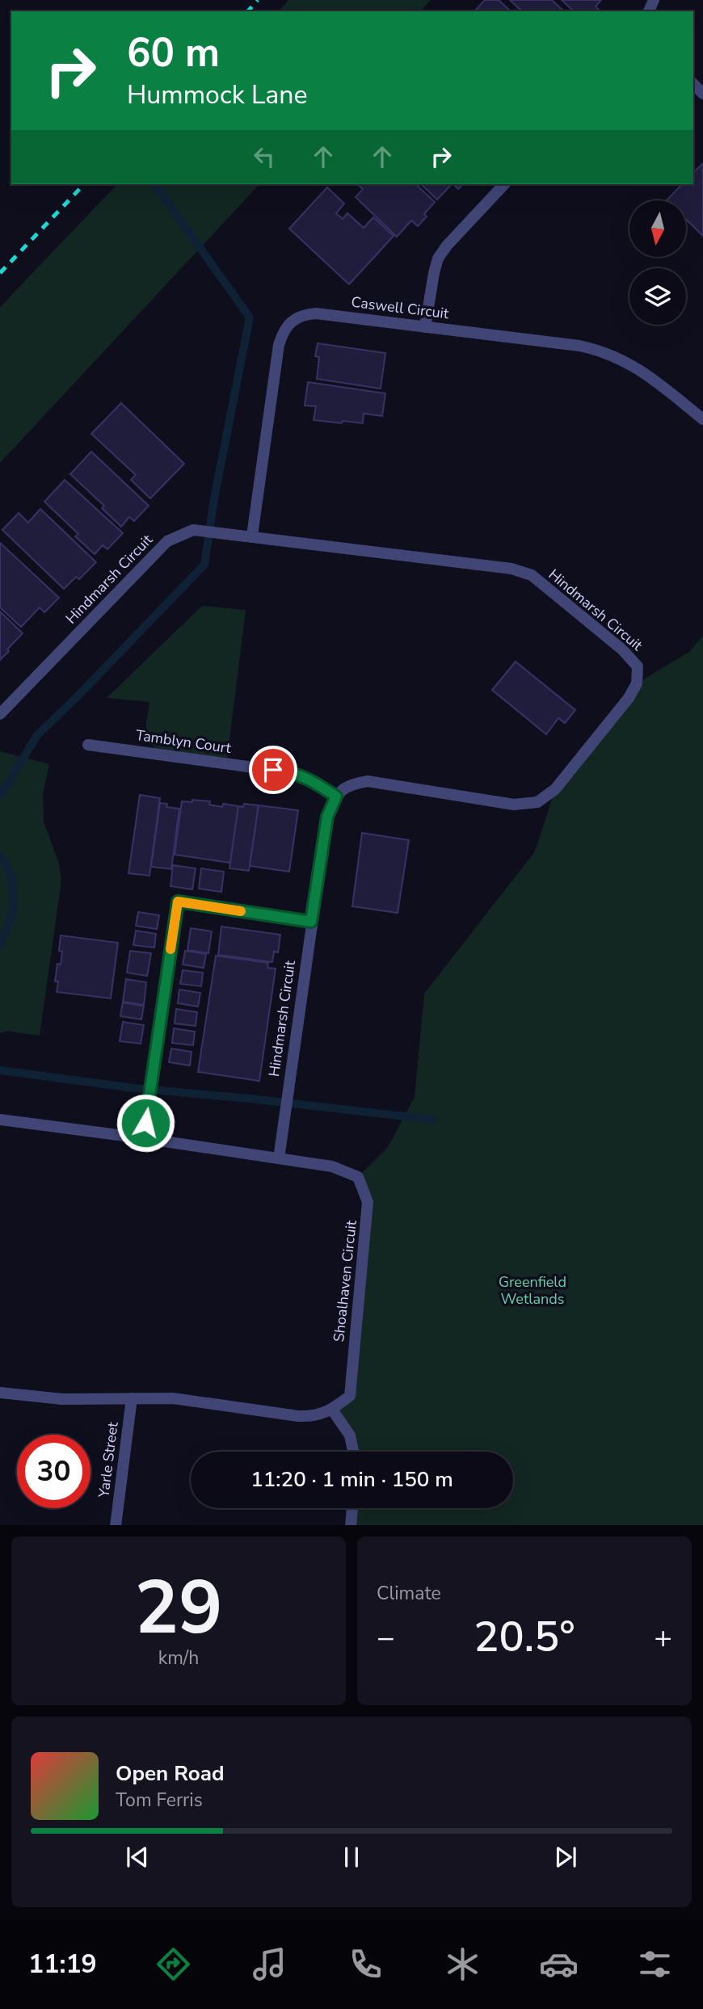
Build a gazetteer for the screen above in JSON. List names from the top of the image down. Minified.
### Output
{"streets":{"street":["Caswell Circuit","Hindmarsh Circuit","Tamblyn Court","Shoalhaven Circuit","Yarle Street"]},"crossings":[["Caswell Circuit","Hindmarsh Circuit"],["Hindmarsh Circuit","Tamblyn Court"],["Hindmarsh Circuit","Shoalhaven Circuit"]],"parks":["Greenfield Wetlands"],"north":"bottom","page":{"turn":["60 m","Hummock Lane"],"limit":"30","trip":"11:20 · 1 min · 150 m","tile":[["29","km/h"],"Climate"],"heat":["−","20.5°","+"],"song":["Open Road","Tom Ferris"],"tabs":"11:19"}}
